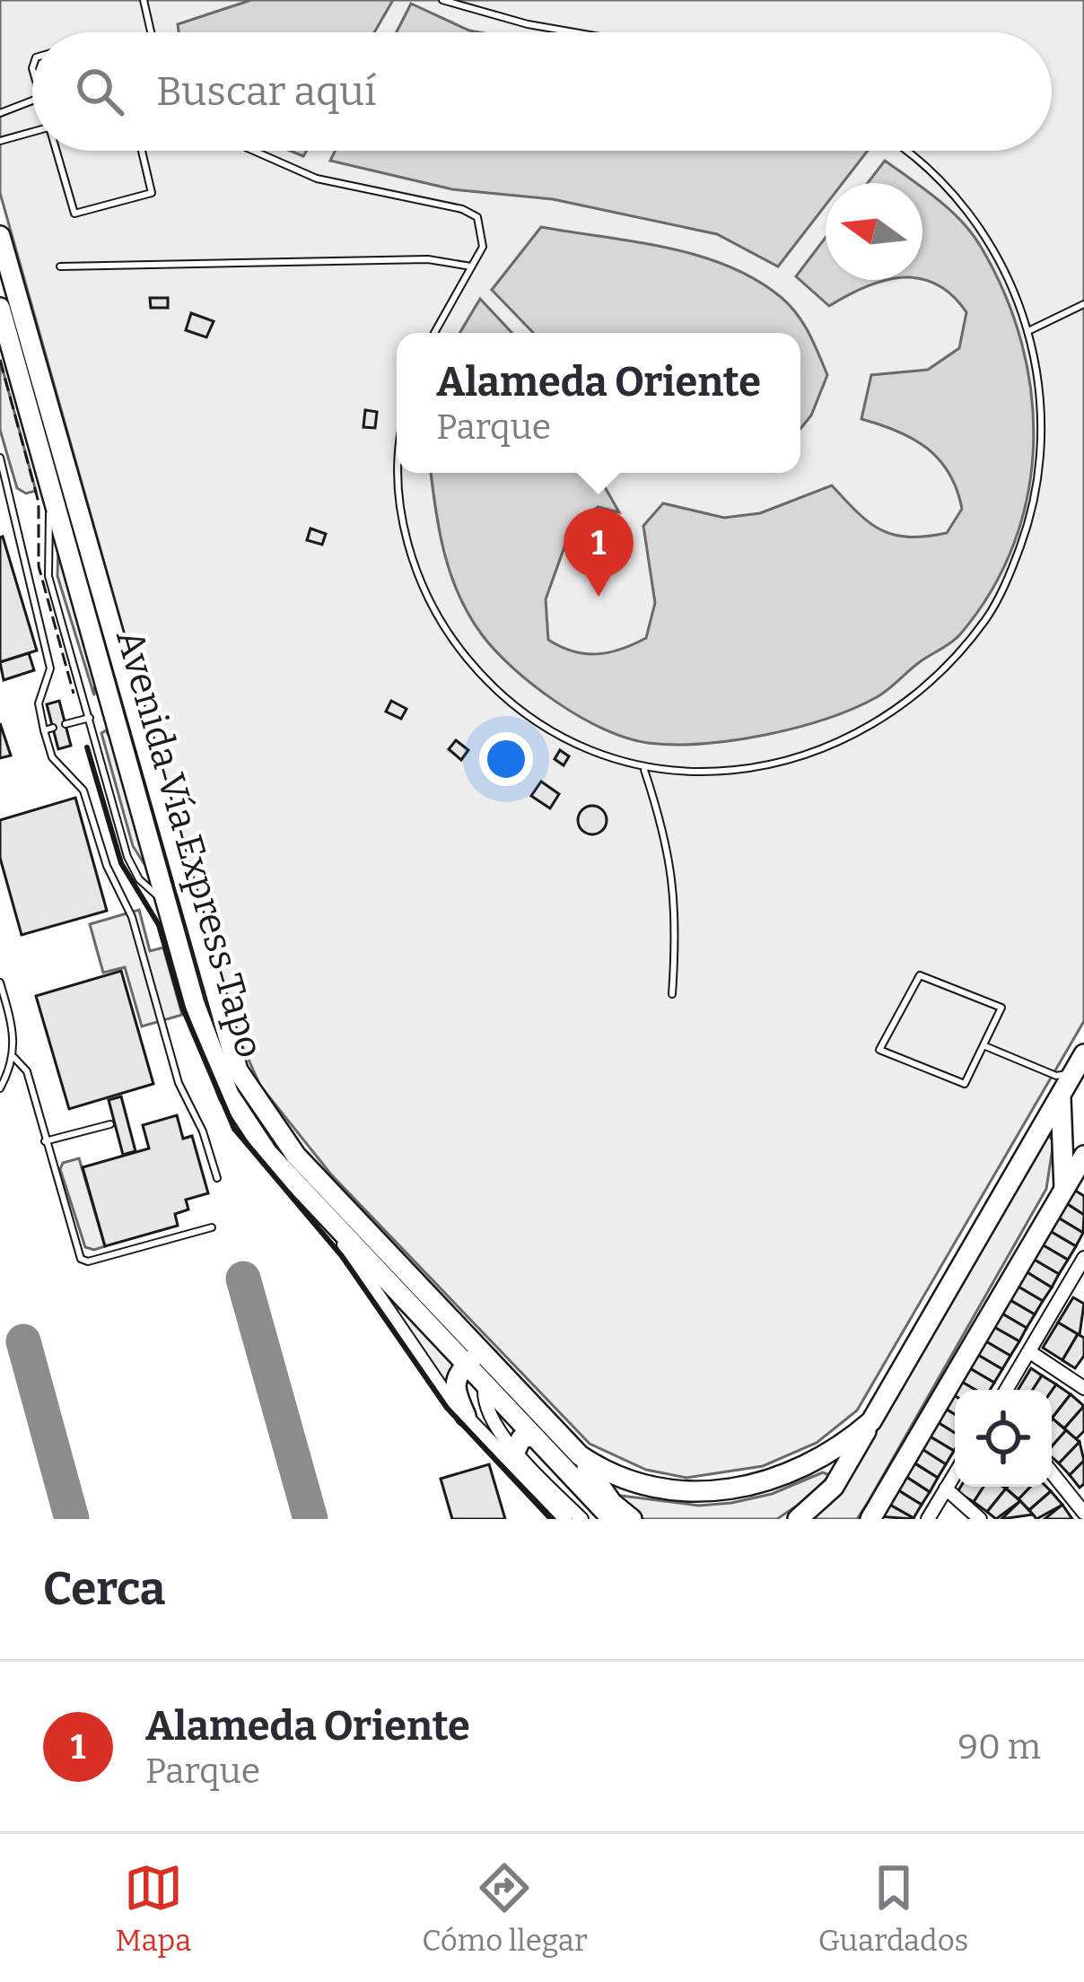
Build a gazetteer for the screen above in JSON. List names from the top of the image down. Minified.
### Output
{"streets":{"main road":["Avenida Vía Express Tapo"]},"north":"left","page":{"search":"Buscar aquí","popup":["Alameda Oriente","Parque"],"pins":"1","heading":"Cerca","list":[{"mark":"1","name":"Alameda Oriente","note":"Parque","value":"90 m"}],"nav":["Mapa","Cómo llegar","Guardados"]}}
